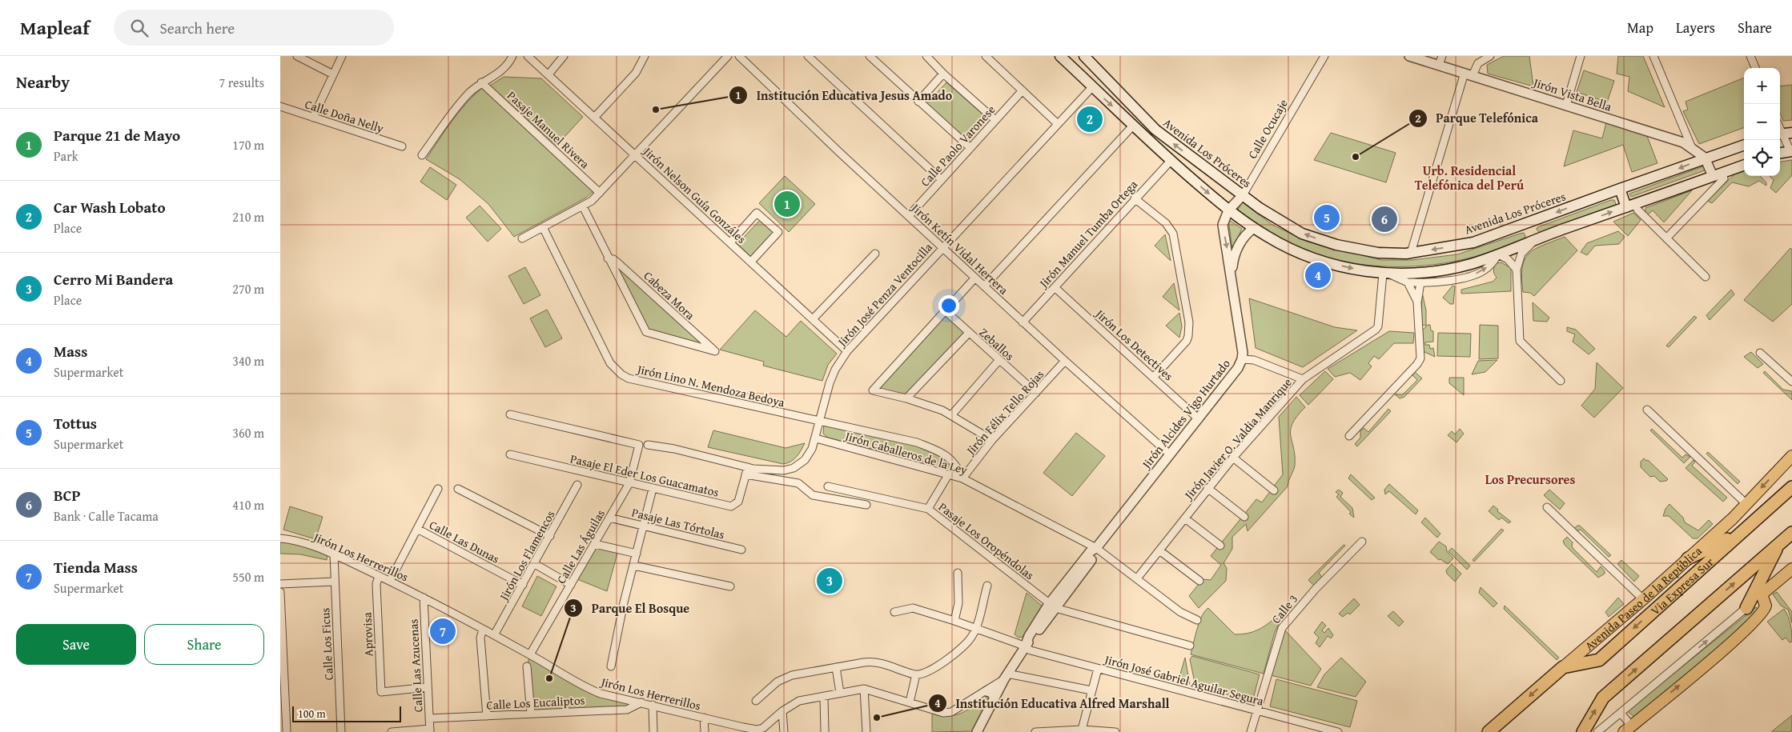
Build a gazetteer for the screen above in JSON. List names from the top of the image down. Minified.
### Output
{"streets":{"highway":["Via Expresa Sur","Avenida Paseo de la República"],"main road":["Avenida Los Próceres"],"street":["Jirón Vista Bella","Calle Doña Nelly","Calle Ocucaje","Pasaje Manuel Rivera","Calle Paolo Varonese","Jirón Nelson Guía Gonzáles","Jirón Manuel Tumba Ortega","Jirón Ketín Vidal Herrera","Jirón José Penza Ventocilla","Cabeza Mora","Zeballos","Jirón Los Detectives","Jirón Lino N. Mendoza Bedoya","Jirón Félix Tello Rojas","Jirón Alcides Vigo Hurtado","Jirón Javier O. Valdia Manrique","Jirón Caballeros de la Ley","Pasaje El Eder Los Guacamatos","Pasaje Las Tórtolas","Pasaje Los Oropéndolas","Calle Las Dunas","Calle Las Águilas","Jirón Los Flamencos","Jirón Los Herrerillos","Calle 3","Aprovisa","Calle Los Ficus","Calle Las Azucenas","Jirón José Gabriel Aguilar Segura","Calle Los Eucaliptos"]},"crossings":[["Jirón Vista Bella","Avenida Los Próceres"],["Calle Ocucaje","Avenida Los Próceres"],["Calle Ocucaje","Jirón Alcides Vigo Hurtado"],["Calle Paolo Varonese","Jirón Ketín Vidal Herrera"],["Jirón Nelson Guía Gonzáles","Jirón José Penza Ventocilla"],["Jirón Manuel Tumba Ortega","Jirón Ketín Vidal Herrera"],["Jirón Manuel Tumba Ortega","Jirón Los Detectives"],["Jirón Ketín Vidal Herrera","Jirón José Penza Ventocilla"],["Jirón Ketín Vidal Herrera","Jirón Félix Tello Rojas"],["Jirón Ketín Vidal Herrera","Jirón Alcides Vigo Hurtado"],["Jirón José Penza Ventocilla","Jirón Lino N. Mendoza Bedoya"],["Jirón José Penza Ventocilla","Jirón Caballeros de la Ley"],["Jirón José Penza Ventocilla","Pasaje El Eder Los Guacamatos"],["Zeballos","Jirón Félix Tello Rojas"],["Jirón Los Detectives","Jirón Alcides Vigo Hurtado"],["Jirón Lino N. Mendoza Bedoya","Jirón Félix Tello Rojas"],["Jirón Lino N. Mendoza Bedoya","Jirón Caballeros de la Ley"],["Jirón Félix Tello Rojas","Jirón Caballeros de la Ley"],["Jirón Alcides Vigo Hurtado","Jirón Caballeros de la Ley"],["Jirón Alcides Vigo Hurtado","Pasaje Los Oropéndolas"],["Jirón Alcides Vigo Hurtado","Jirón Los Herrerillos"],["Jirón Alcides Vigo Hurtado","Jirón José Gabriel Aguilar Segura"],["Jirón Javier O. Valdia Manrique","Jirón Caballeros de la Ley"],["Pasaje El Eder Los Guacamatos","Calle Las Águilas"],["Pasaje Las Tórtolas","Calle Las Águilas"],["Calle Las Dunas","Jirón Los Flamencos"],["Calle Las Águilas","Jirón Los Herrerillos"],["Jirón Los Flamencos","Jirón Los Herrerillos"],["Jirón Los Herrerillos","Aprovisa"],["Jirón Los Herrerillos","Calle Los Ficus"],["Jirón Los Herrerillos","Calle Las Azucenas"],["Jirón Los Herrerillos","Calle Los Eucaliptos"],["Via Expresa Sur","Avenida Paseo de la República"],["Calle 3","Jirón José Gabriel Aguilar Segura"],["Aprovisa","Calle Las Azucenas"],["Calle Las Azucenas","Calle Los Eucaliptos"]],"one_way":["Avenida Paseo de la República"],"districts":["Urb. Residencial Telefónica del Perú","Los Precursores"],"places":["Institución Educativa Jesus Amado","Parque Telefónica","Parque El Bosque","Institución Educativa Alfred Marshall"],"scale_bar":"100 m","page":{"header":"Mapleaf","search":"Search here","nav":["Map","Layers","Share"],"heading":["Nearby","7 results"],"map_buttons":["+","−"],"pins":["2","1","5","6","4","3","7"],"list":[{"mark":"1","name":"Parque 21 de Mayo","note":"Park","value":"170 m"},{"mark":"2","name":"Car Wash Lobato","note":"Place","value":"210 m"},{"mark":"3","name":"Cerro Mi Bandera","note":"Place","value":"270 m"},{"mark":"4","name":"Mass","note":"Supermarket","value":"340 m"},{"mark":"5","name":"Tottus","note":"Supermarket","value":"360 m"},{"mark":"6","name":"BCP","note":"Bank · Calle Tacama","value":"410 m"},{"mark":"7","name":"Tienda Mass","note":"Supermarket","value":"550 m"}],"buttons":["Save","Share"],"scale":"100 m"}}
